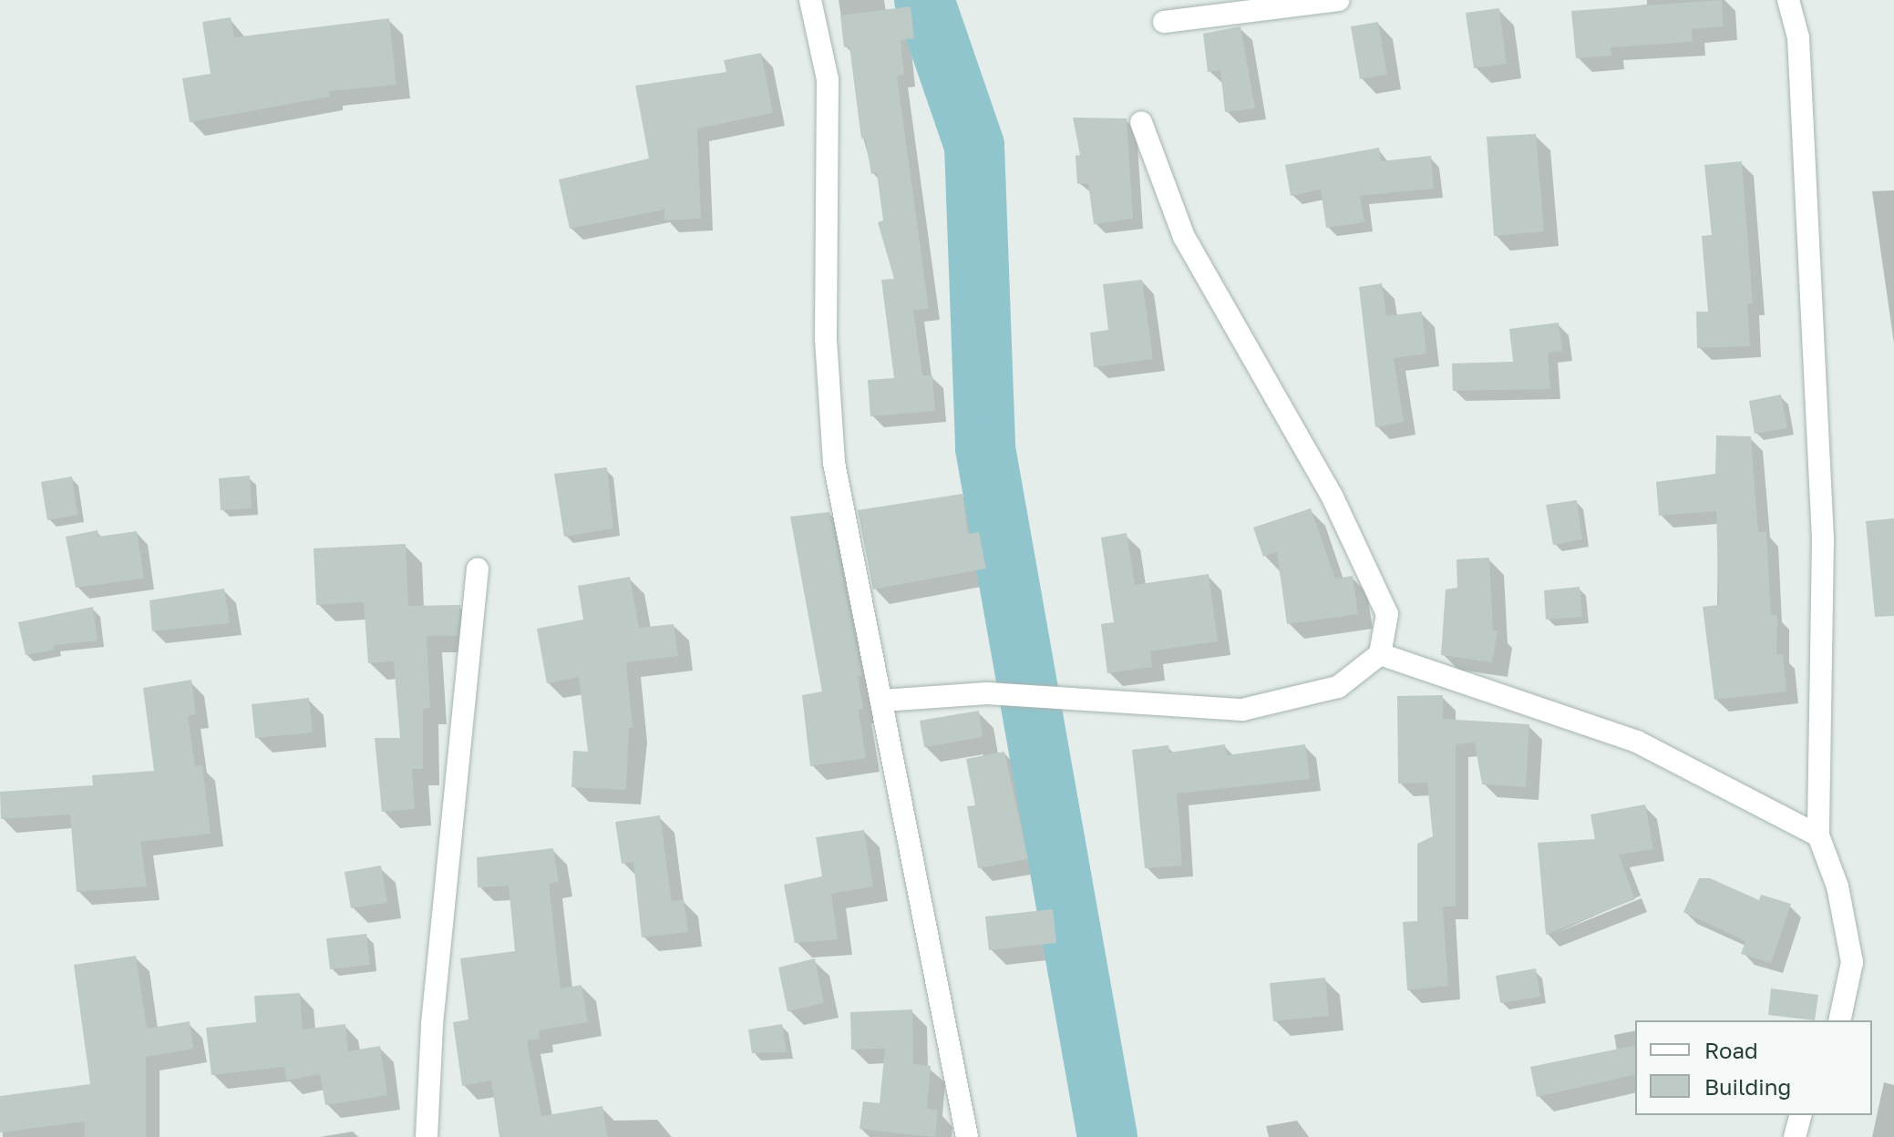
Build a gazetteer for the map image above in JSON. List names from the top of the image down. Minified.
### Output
{"legend":["Road","Building"]}
